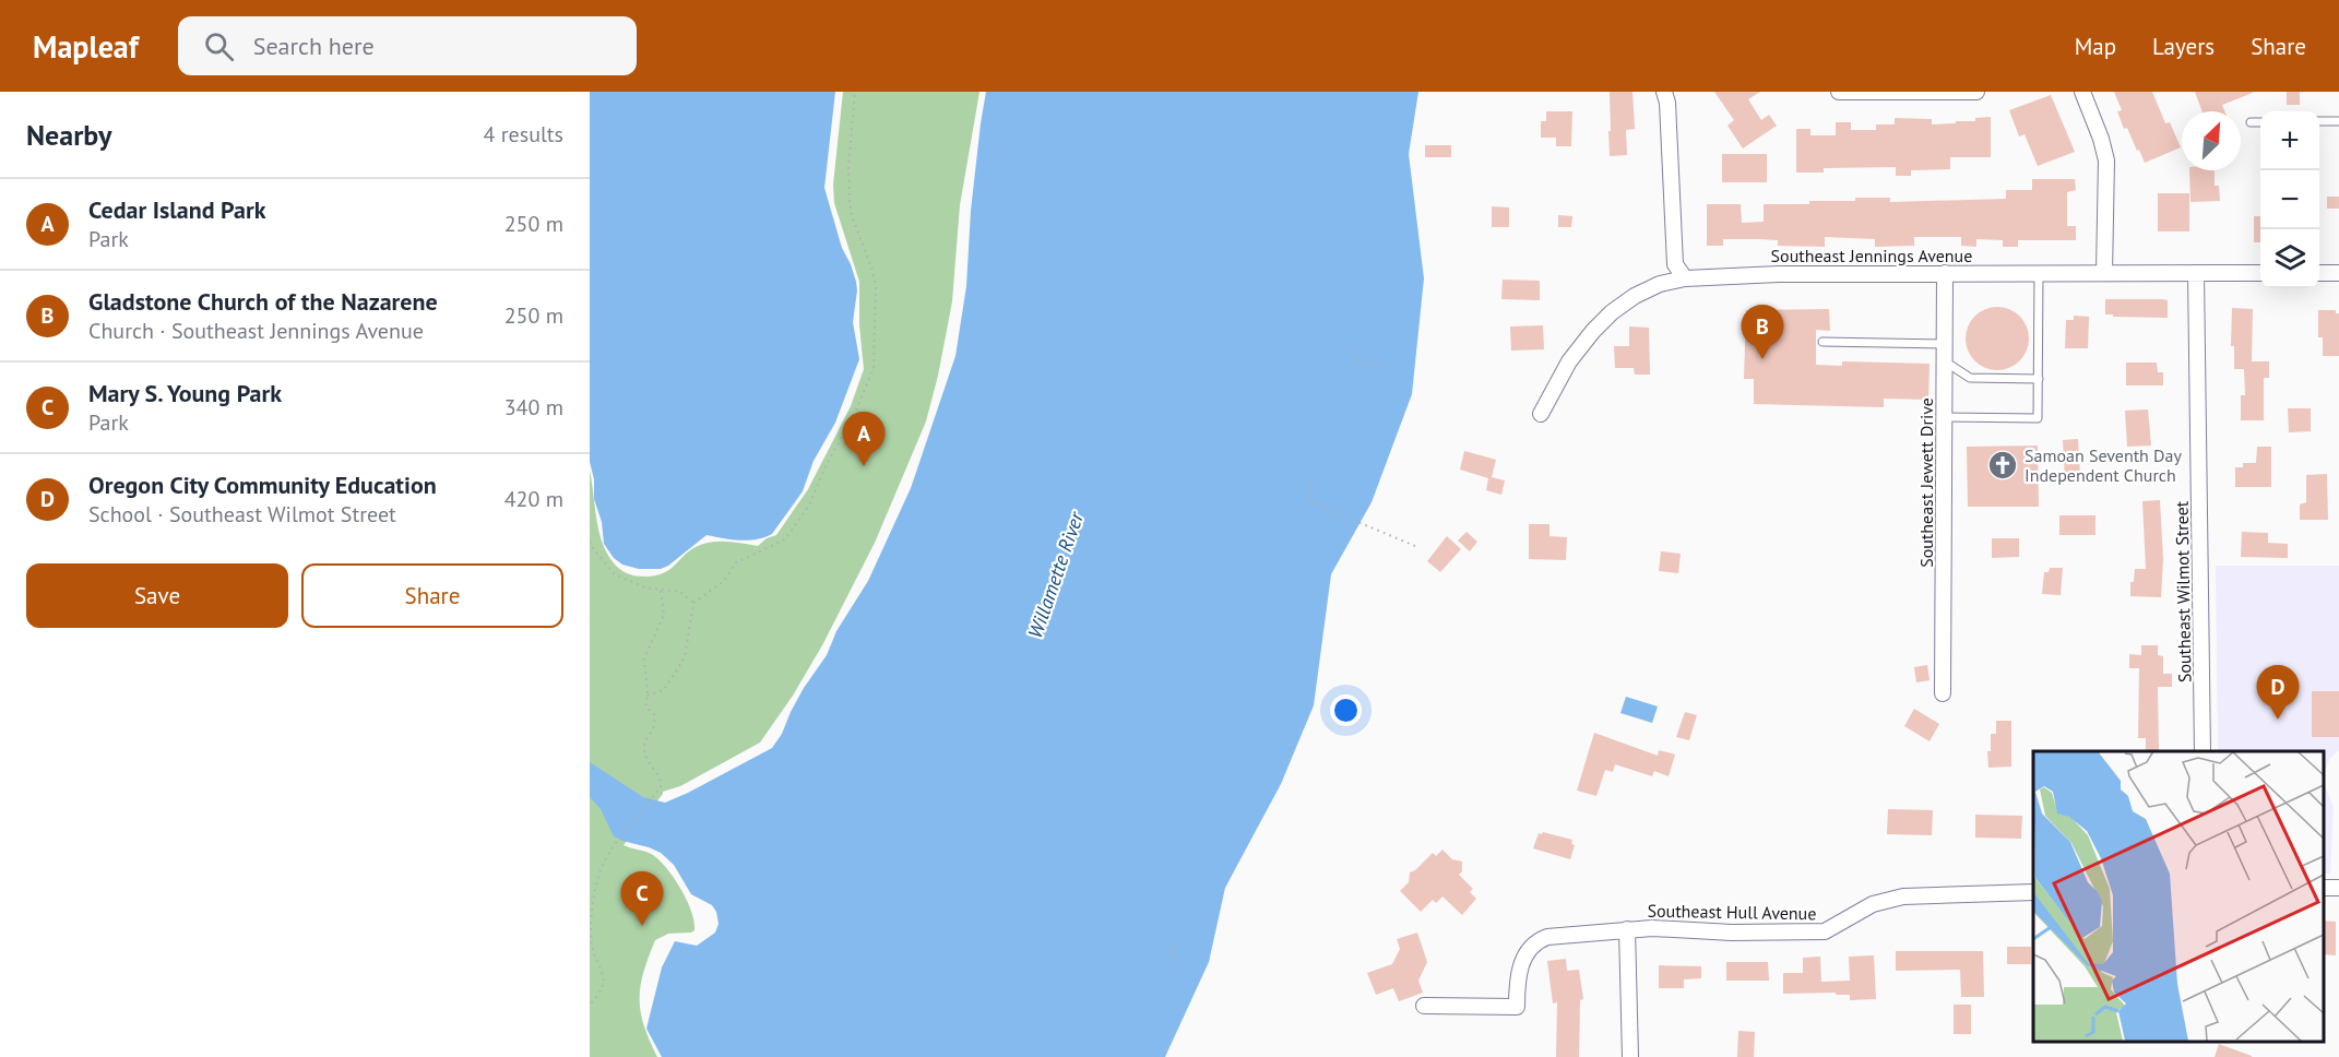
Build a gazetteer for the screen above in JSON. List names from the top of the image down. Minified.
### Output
{"streets":{"street":["Southeast Jennings Avenue","Southeast Jewett Drive","Southeast Wilmot Street","Southeast Hull Avenue"]},"crossings":[["Southeast Jennings Avenue","Southeast Jewett Drive"],["Southeast Jennings Avenue","Southeast Wilmot Street"]],"water":["Willamette River"],"places":{"church":["Samoan Seventh Day Independent Church"]},"north":"top right","page":{"header":"Mapleaf","search":"Search here","nav":["Map","Layers","Share"],"heading":["Nearby","4 results"],"map_buttons":["+","−"],"list":[{"mark":"A","name":"Cedar Island Park","note":"Park","value":"250 m"},{"mark":"B","name":"Gladstone Church of the Nazarene","note":"Church · Southeast Jennings Avenue","value":"250 m"},{"mark":"C","name":"Mary S. Young Park","note":"Park","value":"340 m"},{"mark":"D","name":"Oregon City Community Education","note":"School · Southeast Wilmot Street","value":"420 m"}],"pins":["B","A","D","C"],"buttons":["Save","Share"]}}
